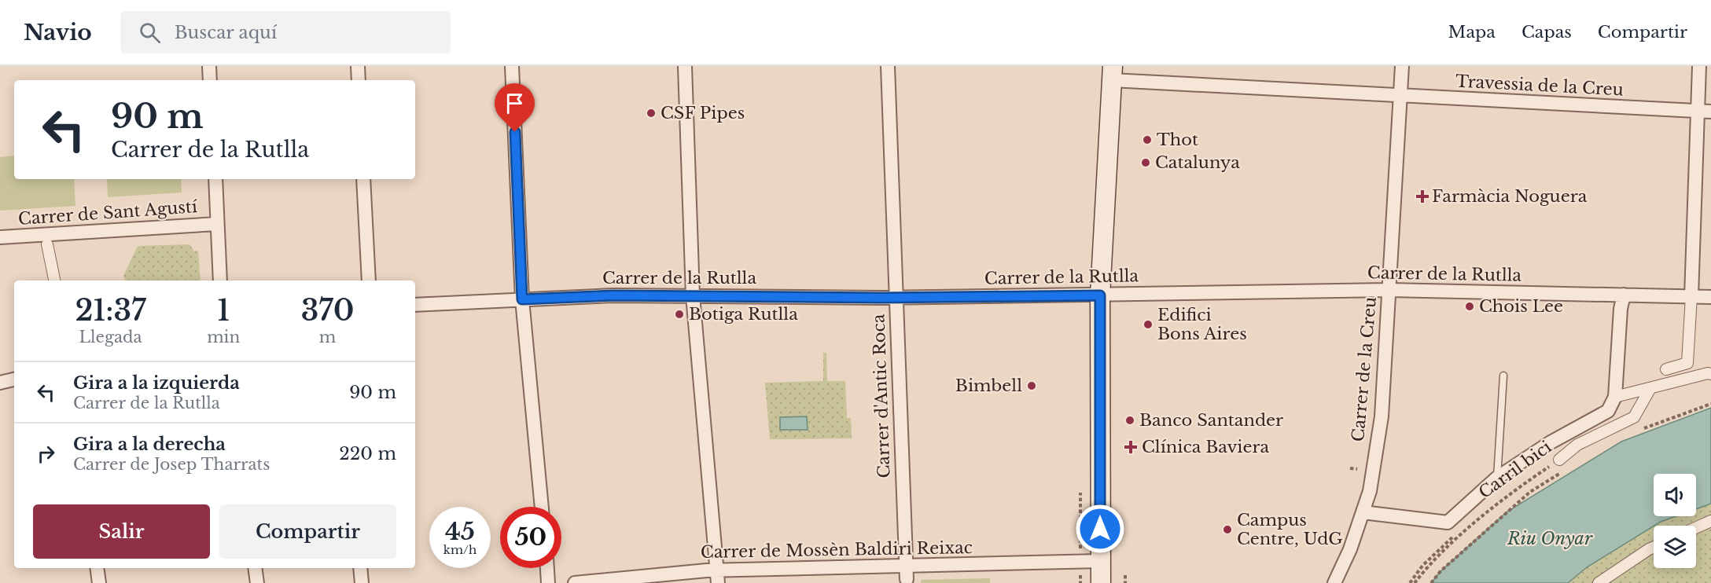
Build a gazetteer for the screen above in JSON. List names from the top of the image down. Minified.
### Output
{"streets":{"street":["Travessia de la Creu","Carrer de Sant Agustí","Carrer de la Rutlla","Carrer de la Creu","Carrer d'Antic Roca","Carrer de Mossèn Baldiri Reixac"]},"crossings":[["Travessia de la Creu","Carrer de la Creu"],["Carrer de la Rutlla","Carrer de la Creu"],["Carrer de la Rutlla","Carrer d'Antic Roca"],["Carrer d'Antic Roca","Carrer de Mossèn Baldiri Reixac"]],"water":["Riu Onyar"],"places":{"other":["CSF Pipes","Thot","Catalunya","Chois Lee","Botiga Rutlla","Edifici Bons Aires","Bimbell","Banco Santander","Campus Centre, UdG"],"health":["Farmàcia Noguera","Clínica Baviera"]},"page":{"header":"Navio","search":"Buscar aquí","nav":["Mapa","Capas","Compartir"],"turn":["90 m","Carrer de la Rutlla"],"eta":["21:37","Llegada","1","min","370","m"],"list":[{"name":"Gira a la izquierda","note":"Carrer de la Rutlla","value":"90 m"},{"name":"Gira a la derecha","note":"Carrer de Josep Tharrats","value":"220 m"}],"buttons":["Salir","Compartir"],"speed":"45 km/h","limit":"50"}}
